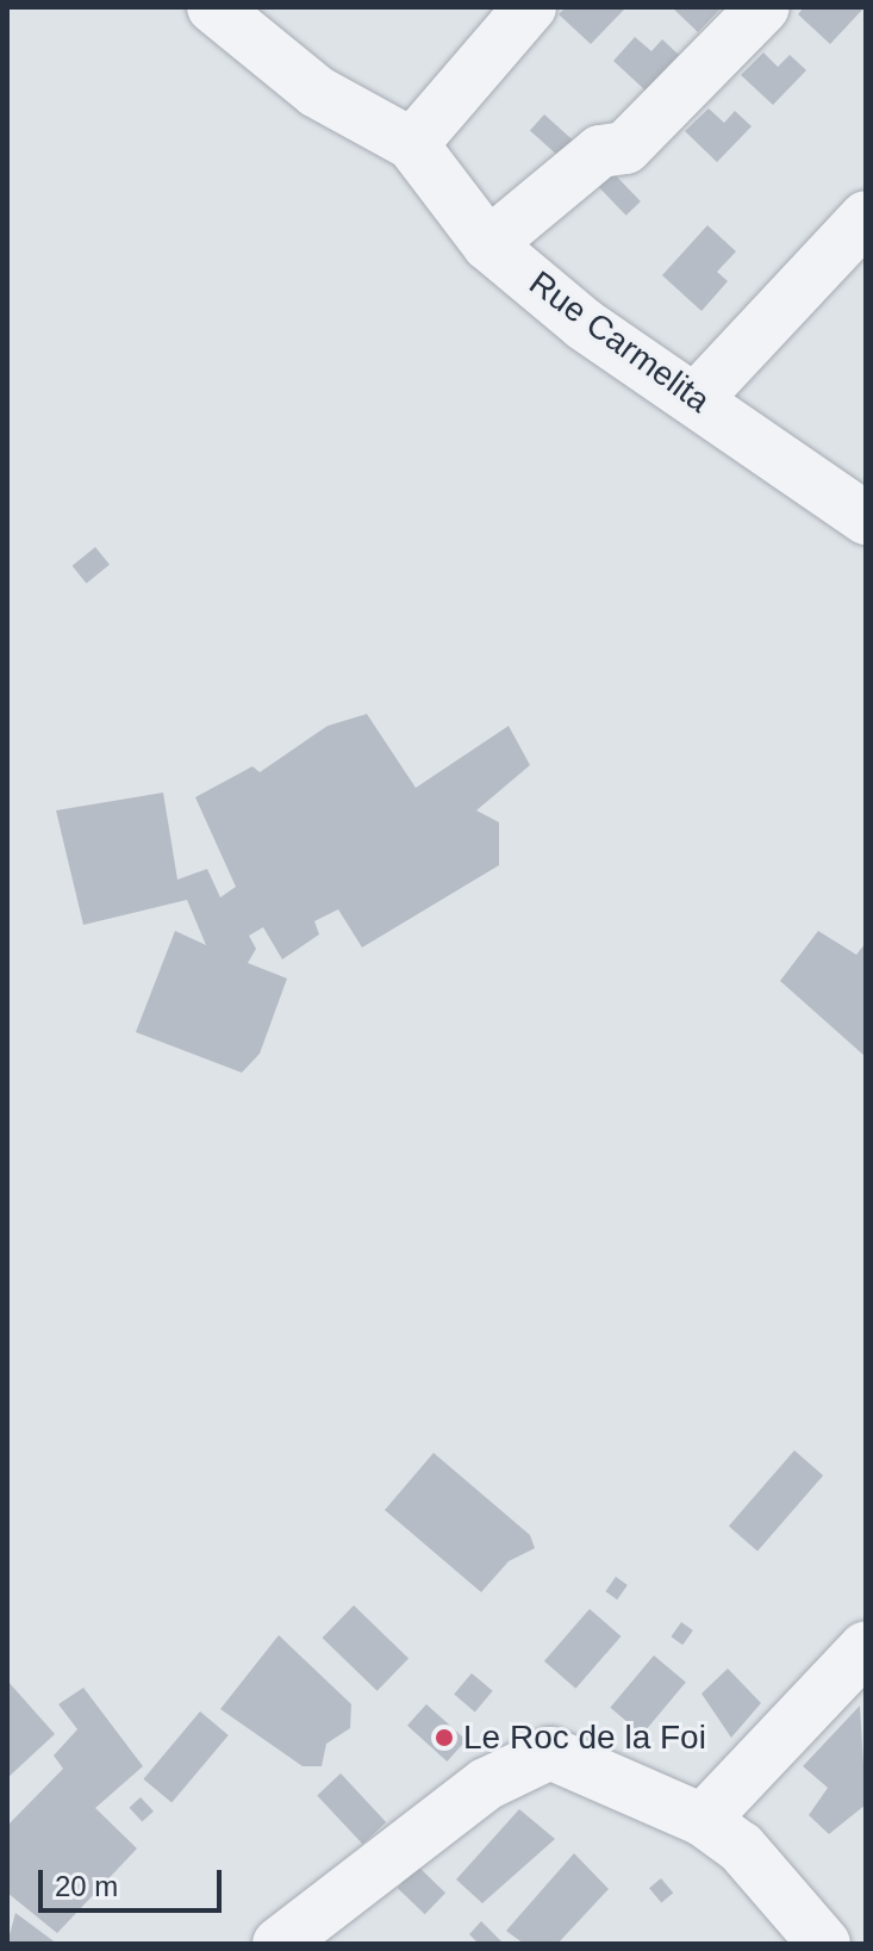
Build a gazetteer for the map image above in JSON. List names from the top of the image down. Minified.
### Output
{"streets":{"street":["Rue Carmelita"]},"places":["Le Roc de la Foi"],"scale_bar":"20 m"}
